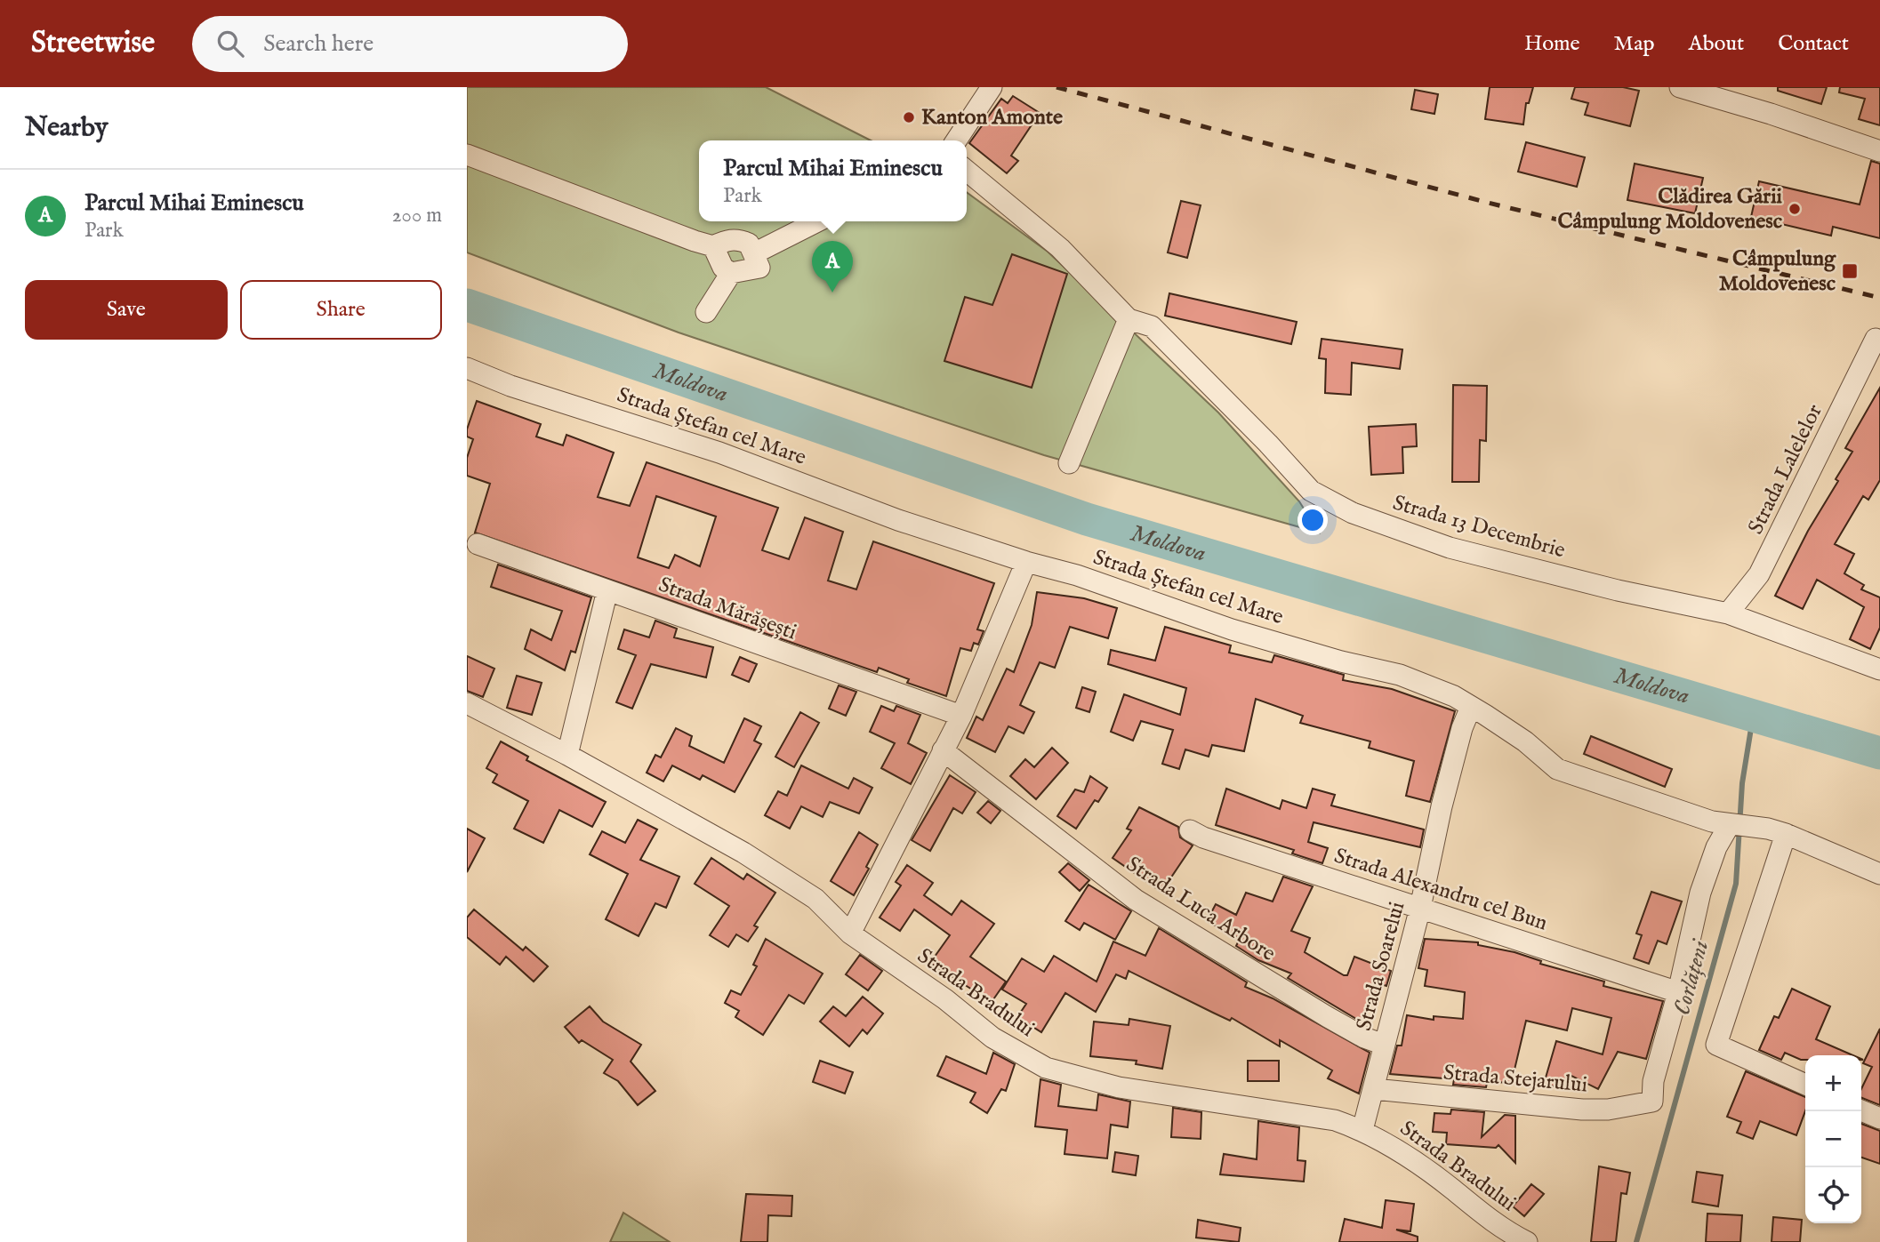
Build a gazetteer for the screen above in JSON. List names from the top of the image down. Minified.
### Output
{"streets":{"street":["Strada Ștefan cel Mare","Strada Lalelelor","Strada 13 Decembrie","Strada Mărășești","Strada Alexandru cel Bun","Strada Luca Arbore","Strada Soarelui","Strada Bradului","Strada Stejarului"]},"crossings":[["Strada Ștefan cel Mare","Strada Soarelui"],["Strada Lalelelor","Strada 13 Decembrie"],["Strada Alexandru cel Bun","Strada Soarelui"],["Strada Alexandru cel Bun","Strada Stejarului"],["Strada Luca Arbore","Strada Soarelui"],["Strada Soarelui","Strada Bradului"],["Strada Soarelui","Strada Stejarului"]],"water":["Moldova","Corlățeni"],"places":{"other":["Kanton Amonte","Clădirea Gării Câmpulung Moldovenesc"],"transit":["Câmpulung Moldovenesc"]},"page":{"header":"Streetwise","search":"Search here","nav":["Home","Map","About","Contact"],"heading":"Nearby","popup":["Parcul Mihai Eminescu","Park"],"list":[{"mark":"A","name":"Parcul Mihai Eminescu","note":"Park","value":"200 m"}],"pins":"A","buttons":["Save","Share"],"map_buttons":["+","−"]}}
